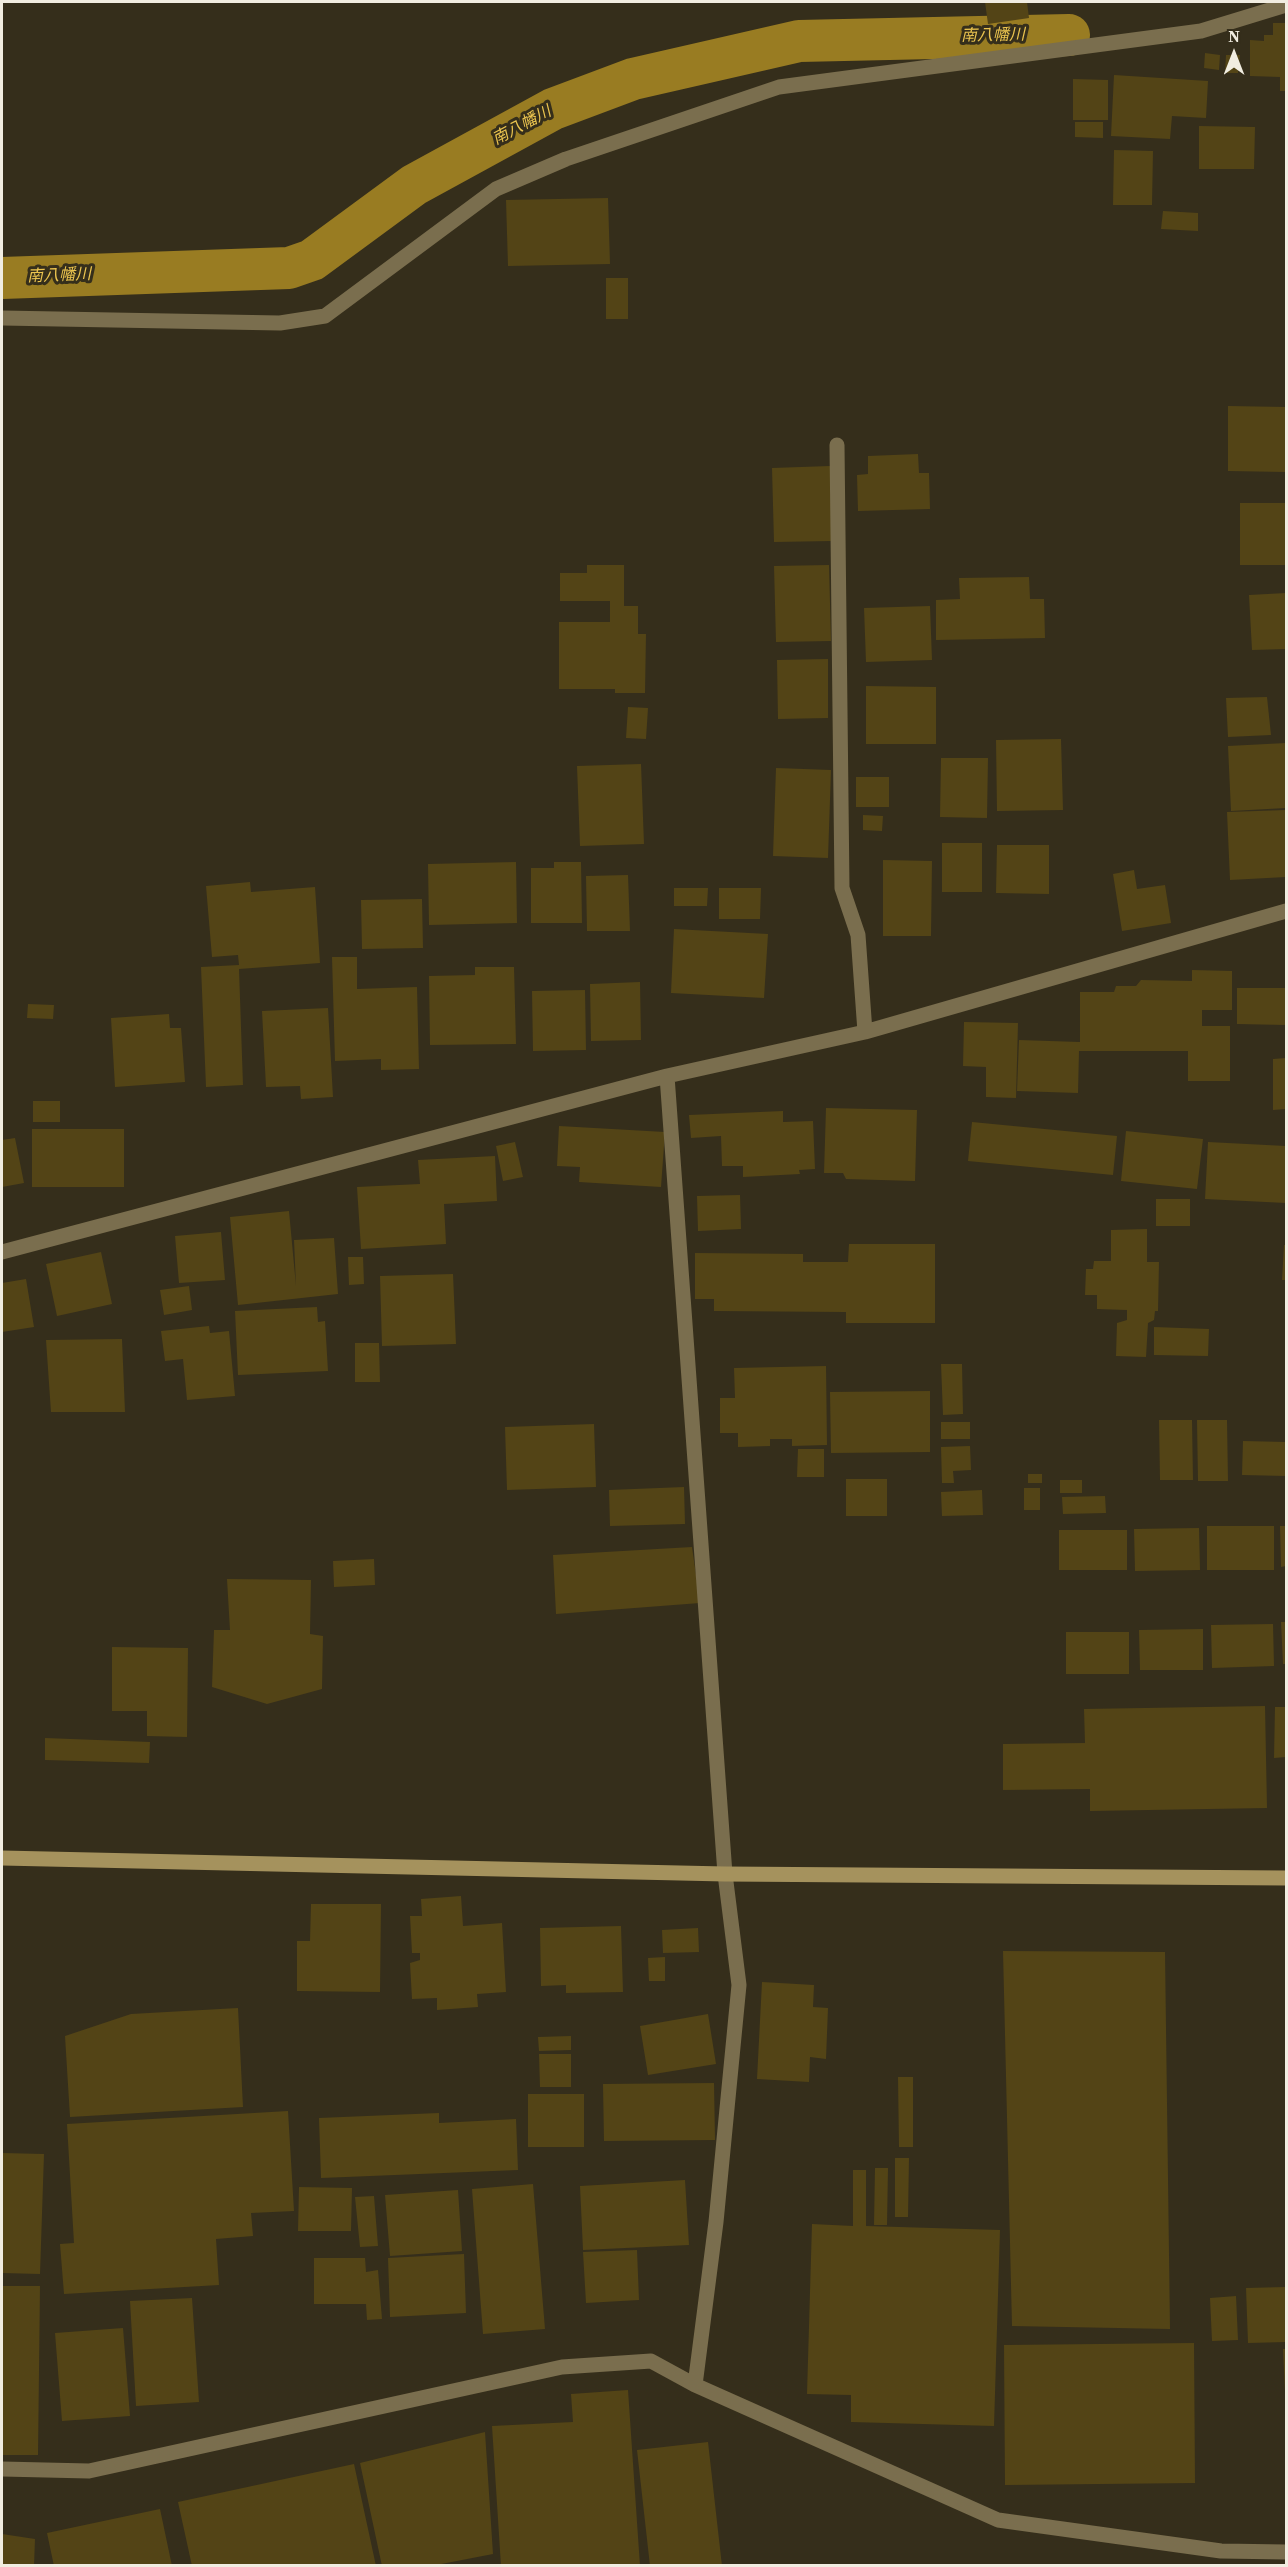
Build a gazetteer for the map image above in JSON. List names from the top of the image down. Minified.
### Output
{"water":["南八幡川"],"north":"top"}
